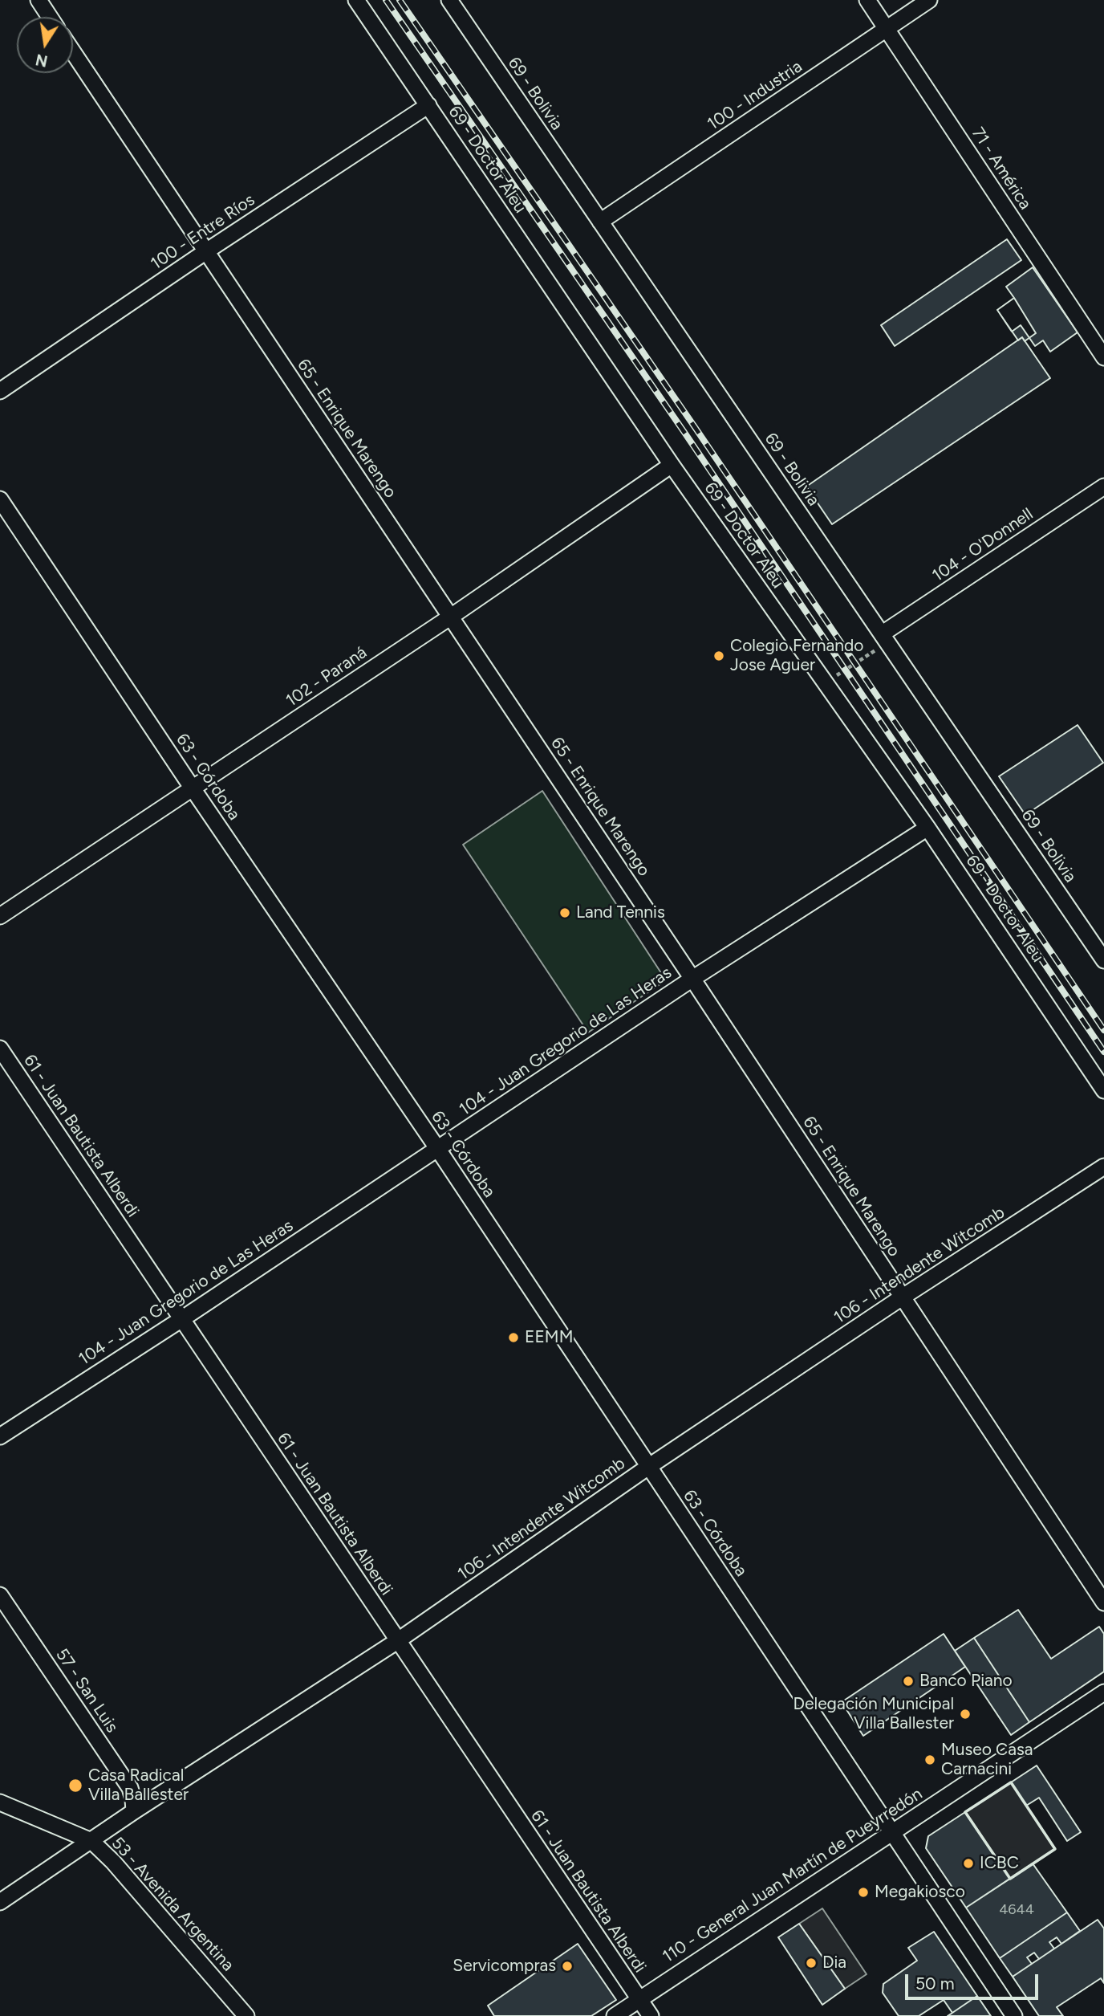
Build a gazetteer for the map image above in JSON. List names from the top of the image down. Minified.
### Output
{"streets":{"street":["69 - Bolivia","100 - Industria","69 - Doctor Aleu","71 - América","100 - Entre Ríos","65 - Enrique Marengo","104 - O'Donnell","102 - Paraná","63 - Córdoba","104 - Juan Gregorio de Las Heras","61 - Juan Bautista Alberdi","106 - Intendente Witcomb","57 - San Luis","110 - General Juan Martín de Pueyrredón","53 - Avenida Argentina"]},"crossings":[["69 - Bolivia","100 - Industria"],["69 - Bolivia","104 - O'Donnell"],["100 - Industria","71 - América"],["69 - Doctor Aleu","100 - Entre Ríos"],["69 - Doctor Aleu","102 - Paraná"],["69 - Doctor Aleu","104 - Juan Gregorio de Las Heras"],["100 - Entre Ríos","65 - Enrique Marengo"],["65 - Enrique Marengo","102 - Paraná"],["65 - Enrique Marengo","104 - Juan Gregorio de Las Heras"],["65 - Enrique Marengo","106 - Intendente Witcomb"],["102 - Paraná","63 - Córdoba"],["63 - Córdoba","104 - Juan Gregorio de Las Heras"],["63 - Córdoba","106 - Intendente Witcomb"],["63 - Córdoba","110 - General Juan Martín de Pueyrredón"],["104 - Juan Gregorio de Las Heras","61 - Juan Bautista Alberdi"],["61 - Juan Bautista Alberdi","106 - Intendente Witcomb"],["61 - Juan Bautista Alberdi","110 - General Juan Martín de Pueyrredón"],["106 - Intendente Witcomb","57 - San Luis"],["106 - Intendente Witcomb","53 - Avenida Argentina"]],"places":["Colegio Fernando Jose Aguer","Land Tennis","EEMM","Banco Piano","Delegación Municipal Villa Ballester","Museo Casa Carnacini","Casa Radical Villa Ballester","ICBC","Megakiosco","Dia","Servicompras"],"house_numbers":["4644"],"scale_bar":"50 m","north":"bottom"}
